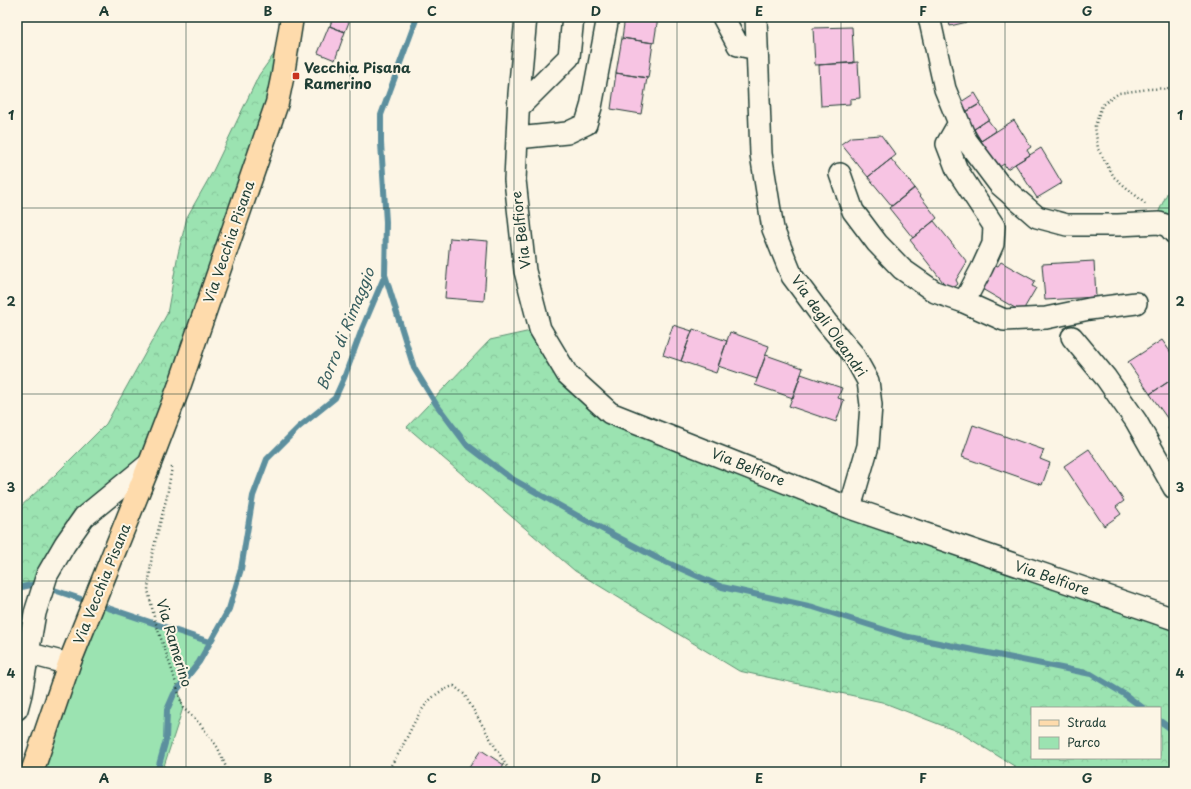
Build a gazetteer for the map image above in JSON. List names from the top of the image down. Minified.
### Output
{"streets":{"main road":["Via Vecchia Pisana"],"street":["Via Belfiore","Via degli Oleandri"],"path":["Via Ramerino"]},"crossings":[["Via Belfiore","Via degli Oleandri"]],"water":["Borro di Rimaggio"],"places":{"transit":["Vecchia Pisana Ramerino"]},"legend":["Strada","Parco"],"grid":{"columns":["A","B","C","D","E","F","G"],"rows":["1","2","3","4"]}}
